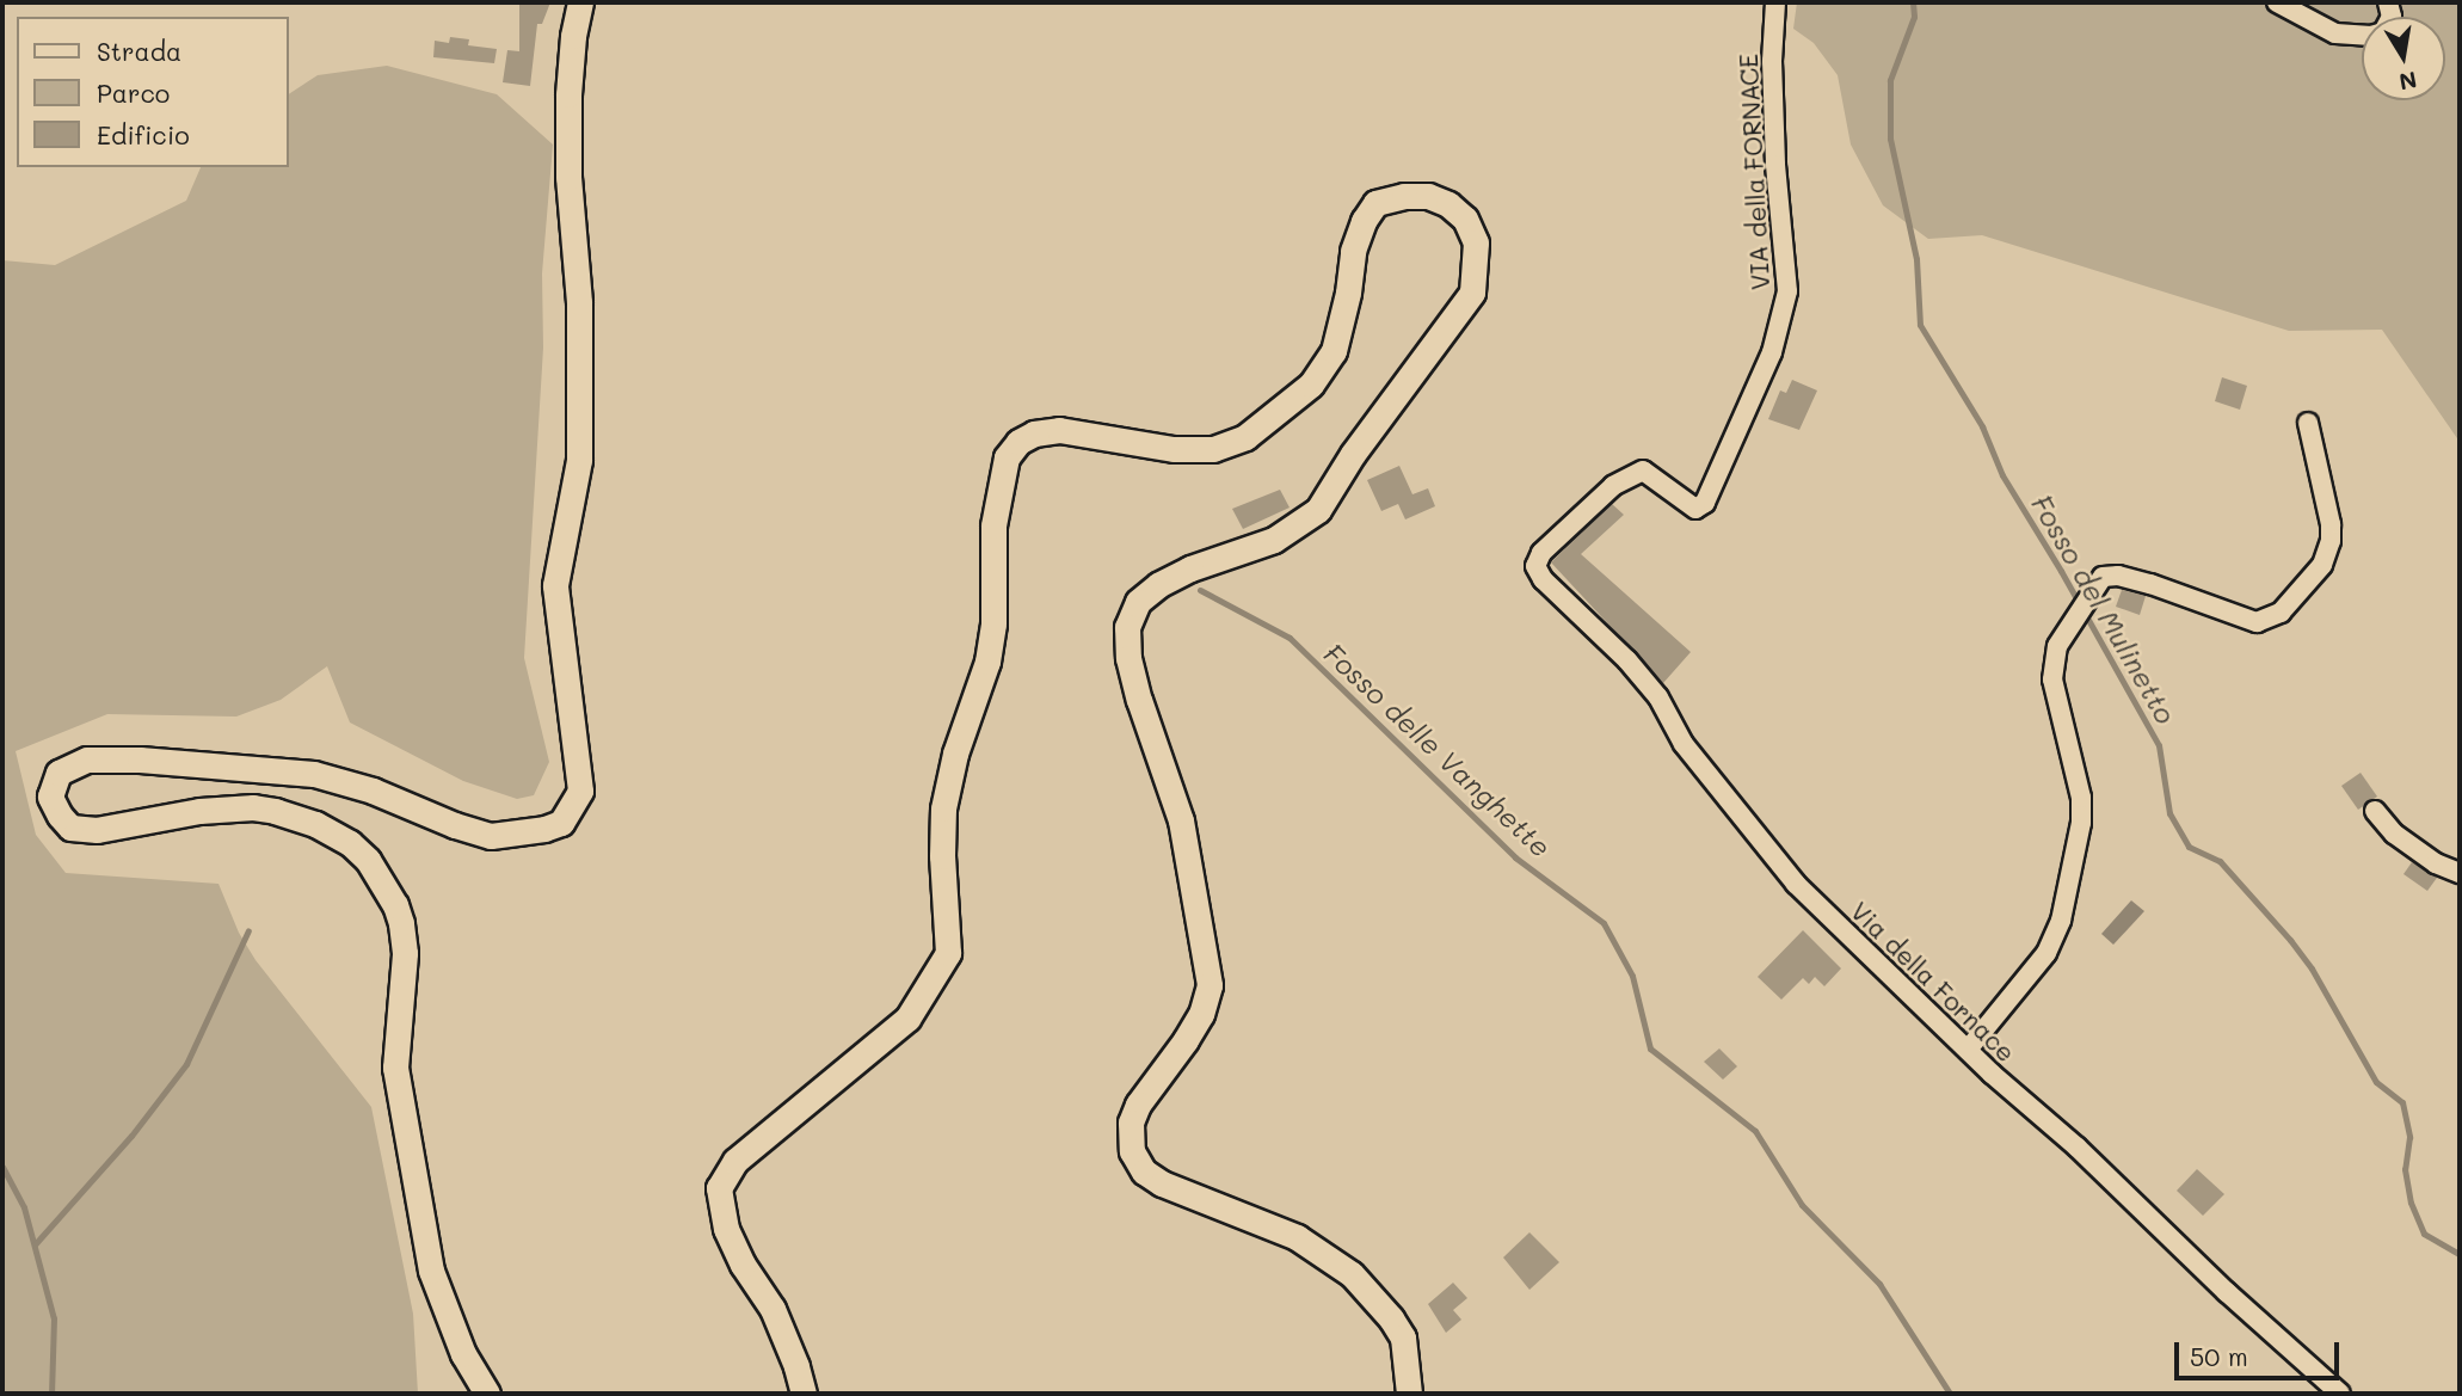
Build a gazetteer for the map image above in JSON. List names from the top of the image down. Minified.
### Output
{"streets":{"street":["VIA della FORNACE","Via della Fornace"]},"crossings":[["VIA della FORNACE","Via della Fornace"]],"water":["Fosso del Mulinetto","Fosso delle Vanghette"],"legend":["Strada","Parco","Edificio"],"scale_bar":"50 m","north":"bottom"}
